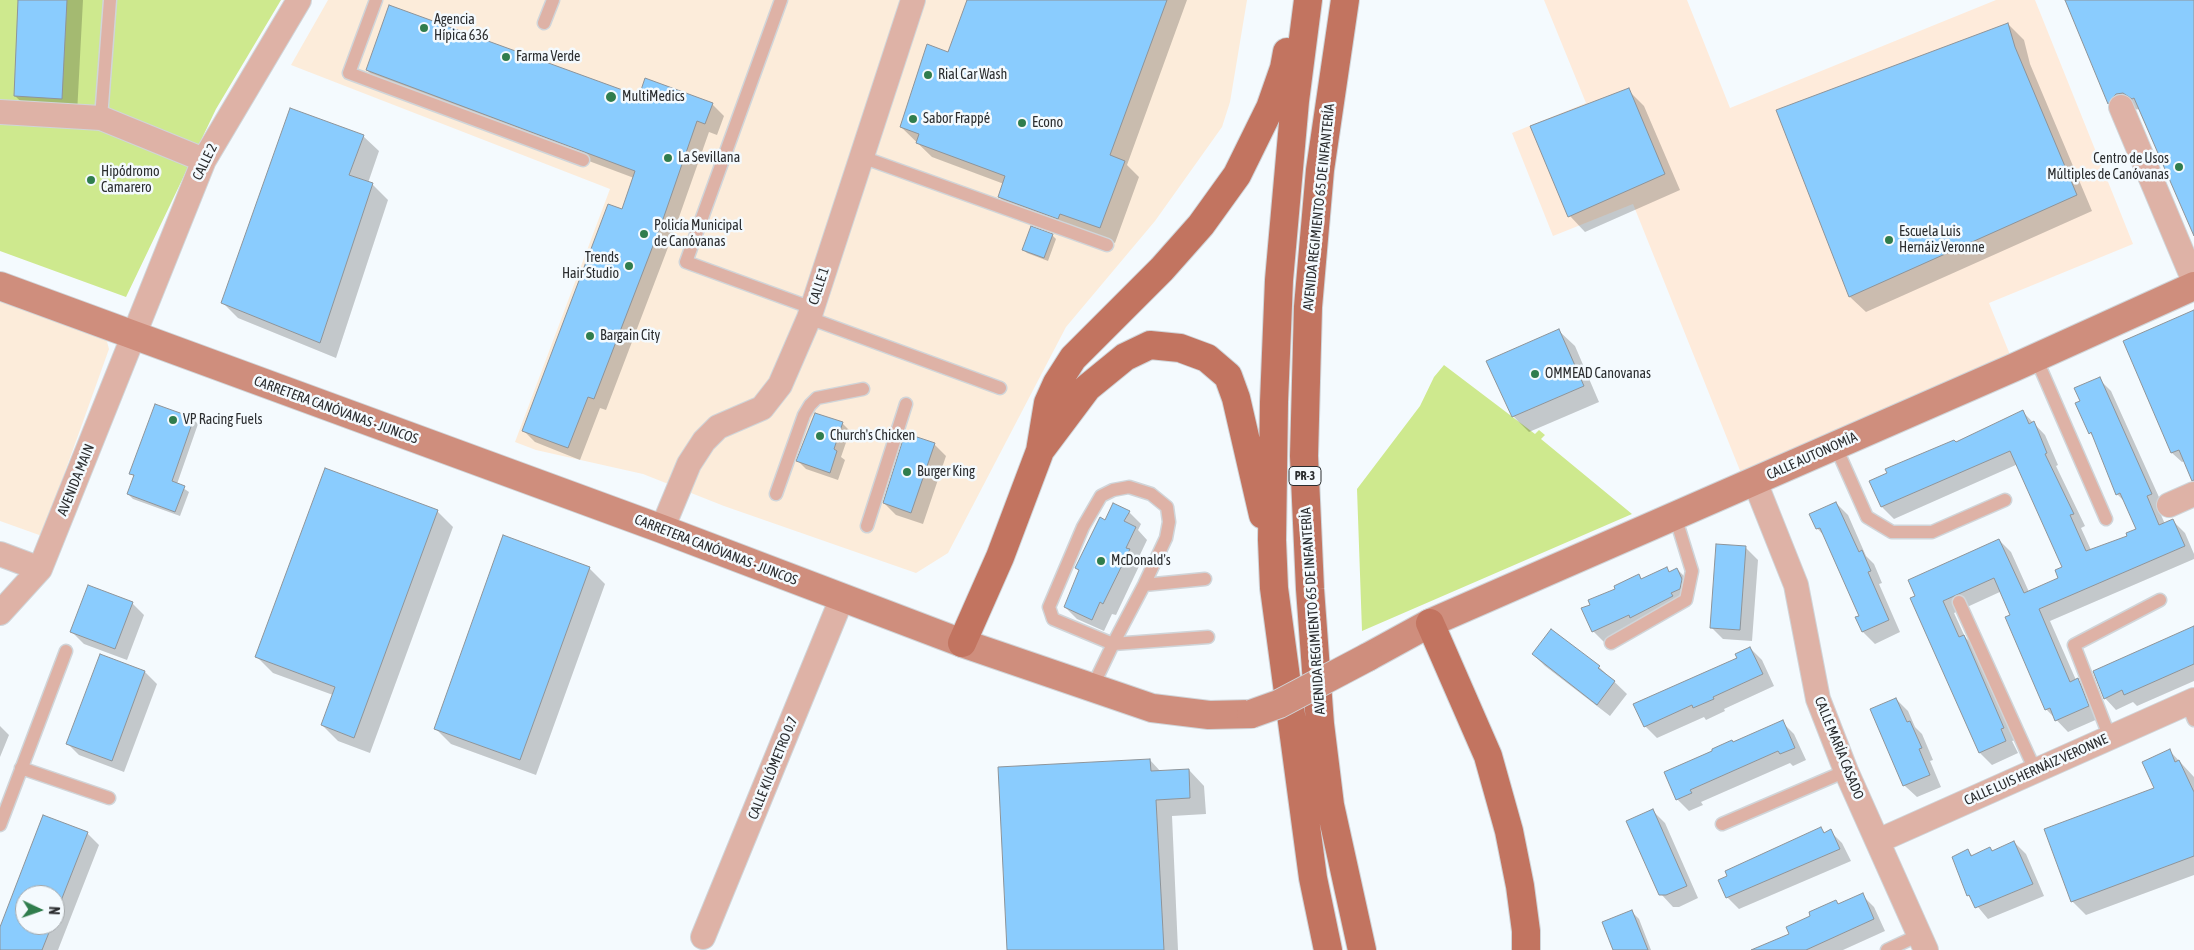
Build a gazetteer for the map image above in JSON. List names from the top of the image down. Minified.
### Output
{"streets":{"main road":["AVENIDA REGIMIENTO 65 DE INFANTERÍA","CARRETERA CANÓVANAS - JUNCOS","CALLE AUTONOMÍA","PR-3"],"street":["CALLE 2","CALLE 1","AVENIDA MAIN","CALLE MARÍA CASADO","CALLE KILÓMETRO 0.7","CALLE LUIS HERNÁIZ VERONNE"]},"crossings":[["CALLE 2","CARRETERA CANÓVANAS - JUNCOS"],["CALLE 2","AVENIDA MAIN"],["CALLE 1","CARRETERA CANÓVANAS - JUNCOS"],["CARRETERA CANÓVANAS - JUNCOS","CALLE AUTONOMÍA"],["CARRETERA CANÓVANAS - JUNCOS","AVENIDA MAIN"],["CARRETERA CANÓVANAS - JUNCOS","CALLE KILÓMETRO 0.7"],["CALLE AUTONOMÍA","CALLE MARÍA CASADO"],["CALLE MARÍA CASADO","CALLE LUIS HERNÁIZ VERONNE"]],"places":["Agencia Hípica 636","Farma Verde","Rial Car Wash","MultiMedics","Sabor Frappé","Econo","La Sevillana","Centro de Usos Múltiples de Canóvanas","Hipódromo Camarero","Policía Municipal de Canóvanas","Escuela Luis Hernáiz Veronne","Trends Hair Studio","Bargain City","OMMEAD Canovanas","VP Racing Fuels","Church's Chicken","Burger King","McDonald's"],"north":"right"}
